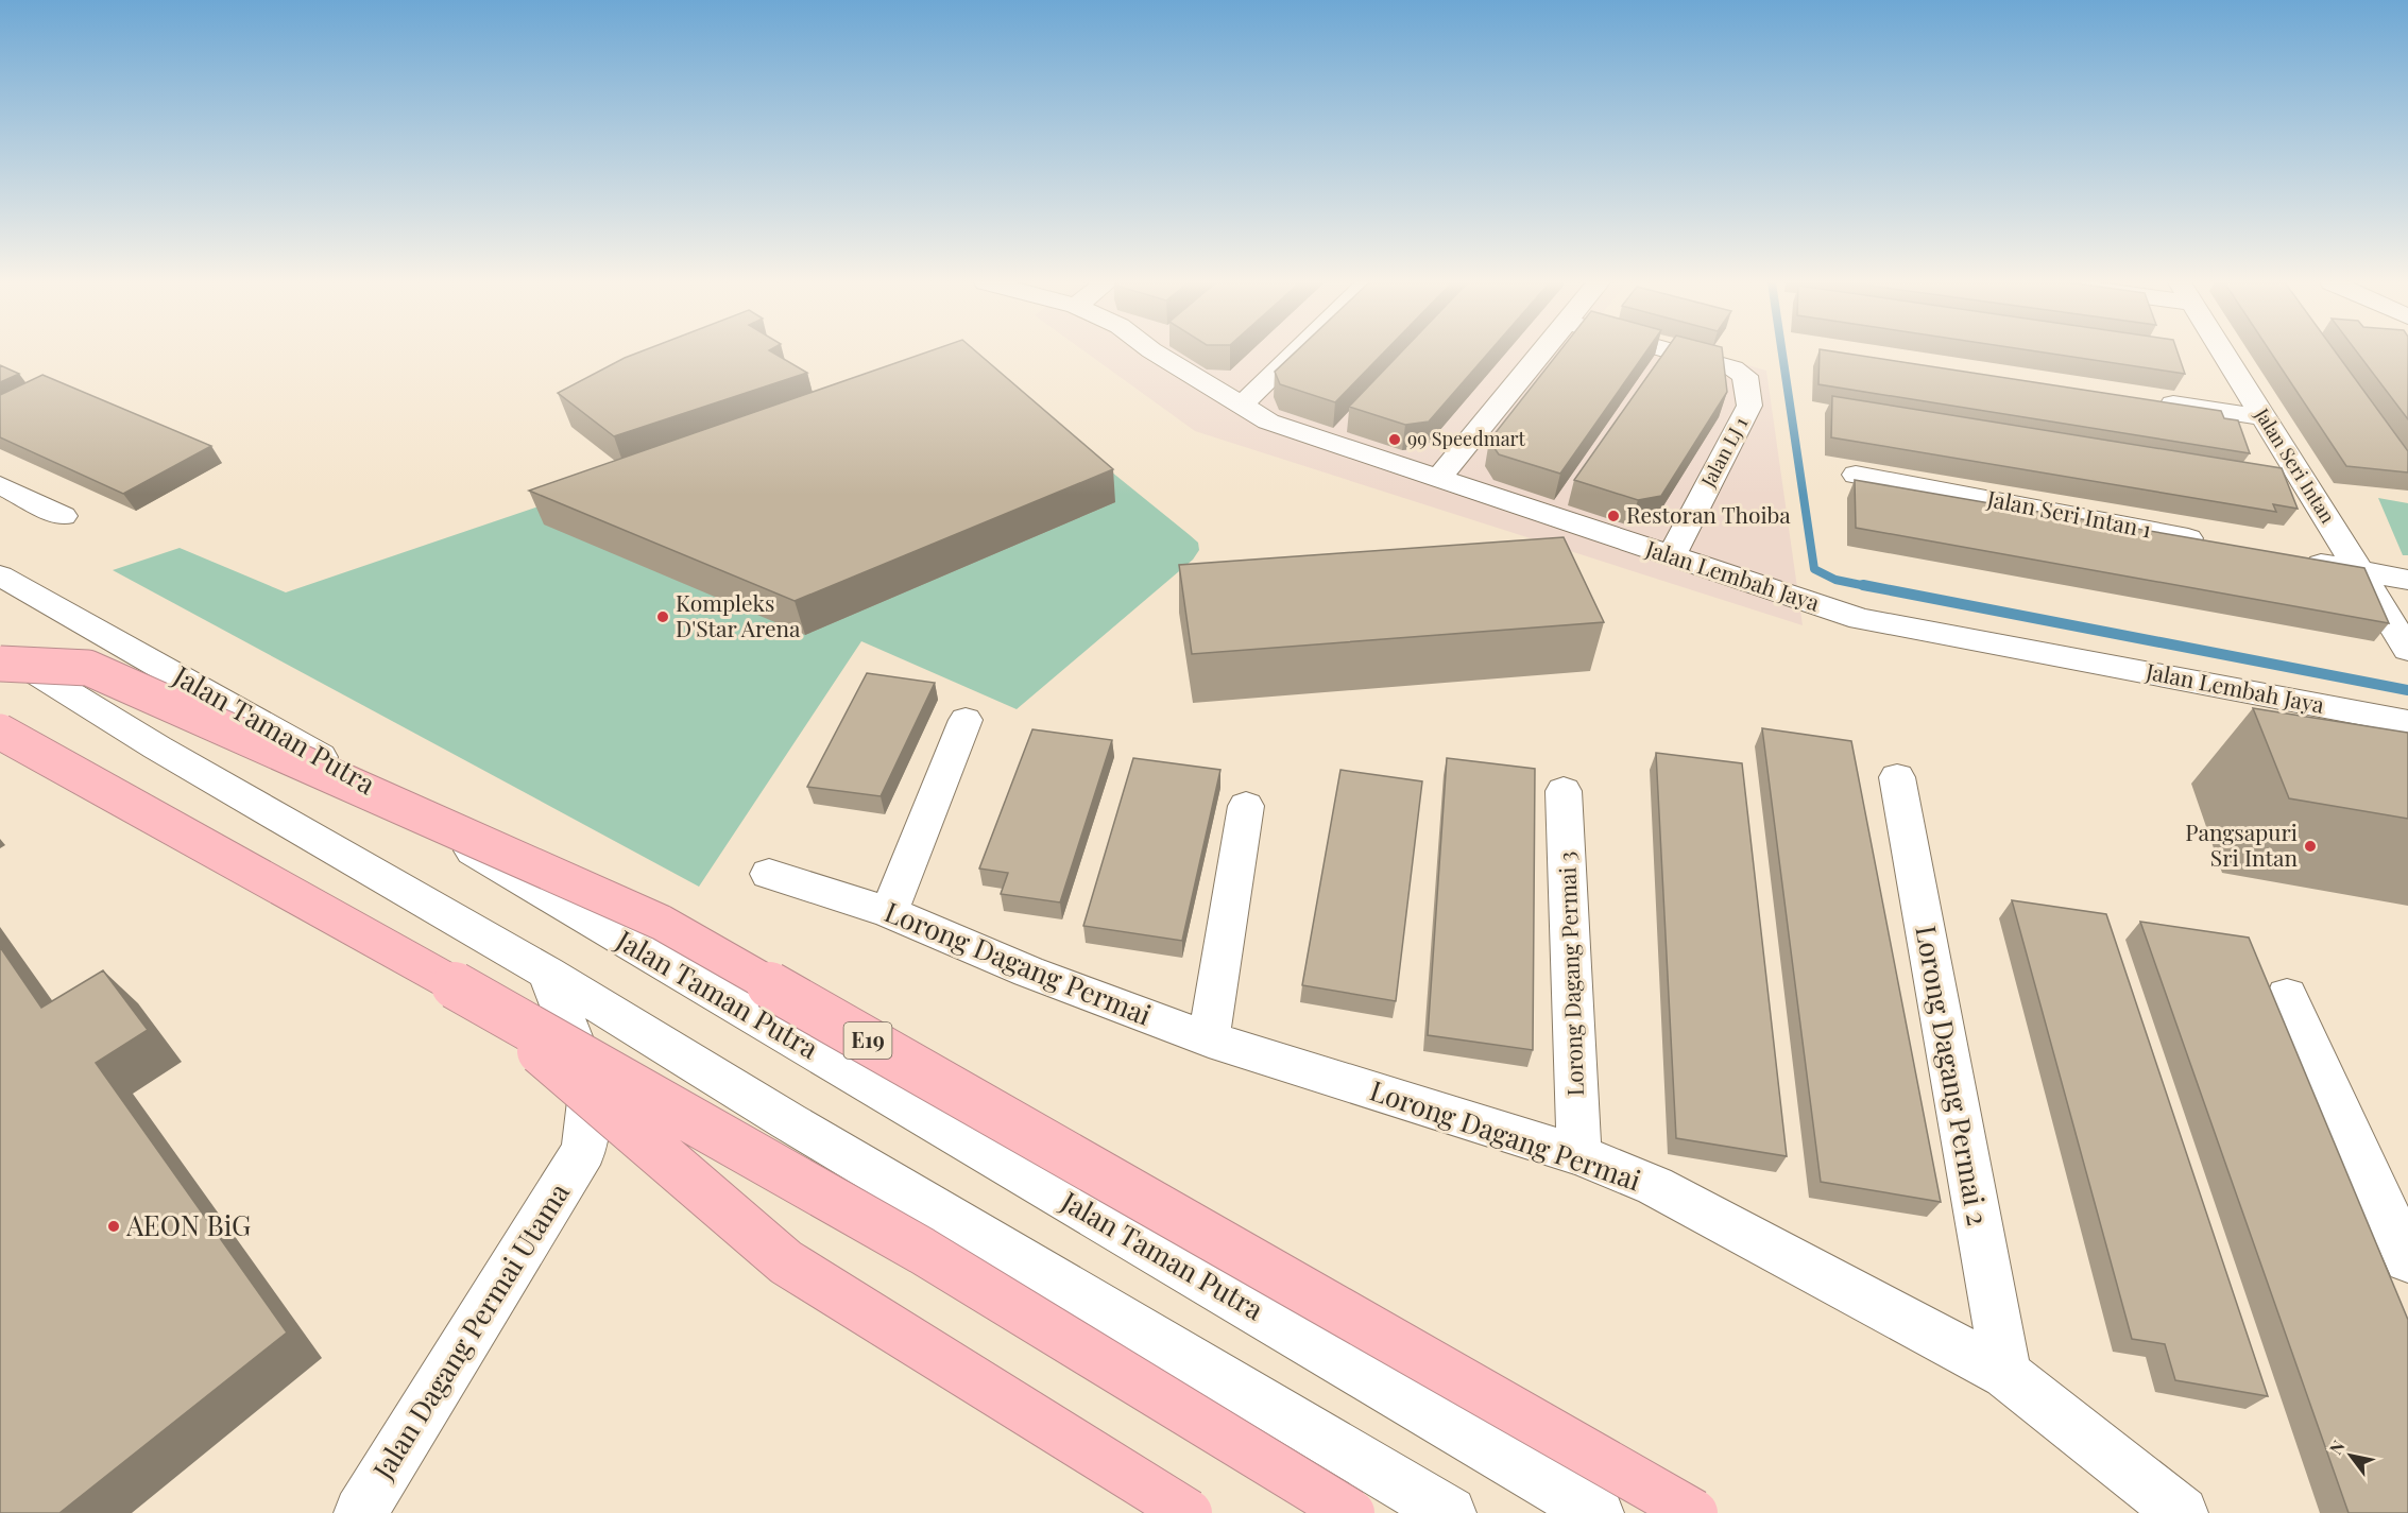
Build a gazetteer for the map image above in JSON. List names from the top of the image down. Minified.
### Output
{"streets":{"highway":["E19"],"street":["Jalan LJ 1","Jalan Seri Intan","Jalan Seri Intan 1","Jalan Lembah Jaya","Jalan Taman Putra","Lorong Dagang Permai","Lorong Dagang Permai 3","Lorong Dagang Permai 2","Jalan Dagang Permai Utama"]},"crossings":[["Jalan LJ 1","Jalan Lembah Jaya"],["Lorong Dagang Permai","Lorong Dagang Permai 3"],["Lorong Dagang Permai","Lorong Dagang Permai 2"]],"places":["99 Speedmart","Restoran Thoiba","Kompleks D'Star Arena","Pangsapuri Sri Intan","AEON BiG"],"north":"top left"}
